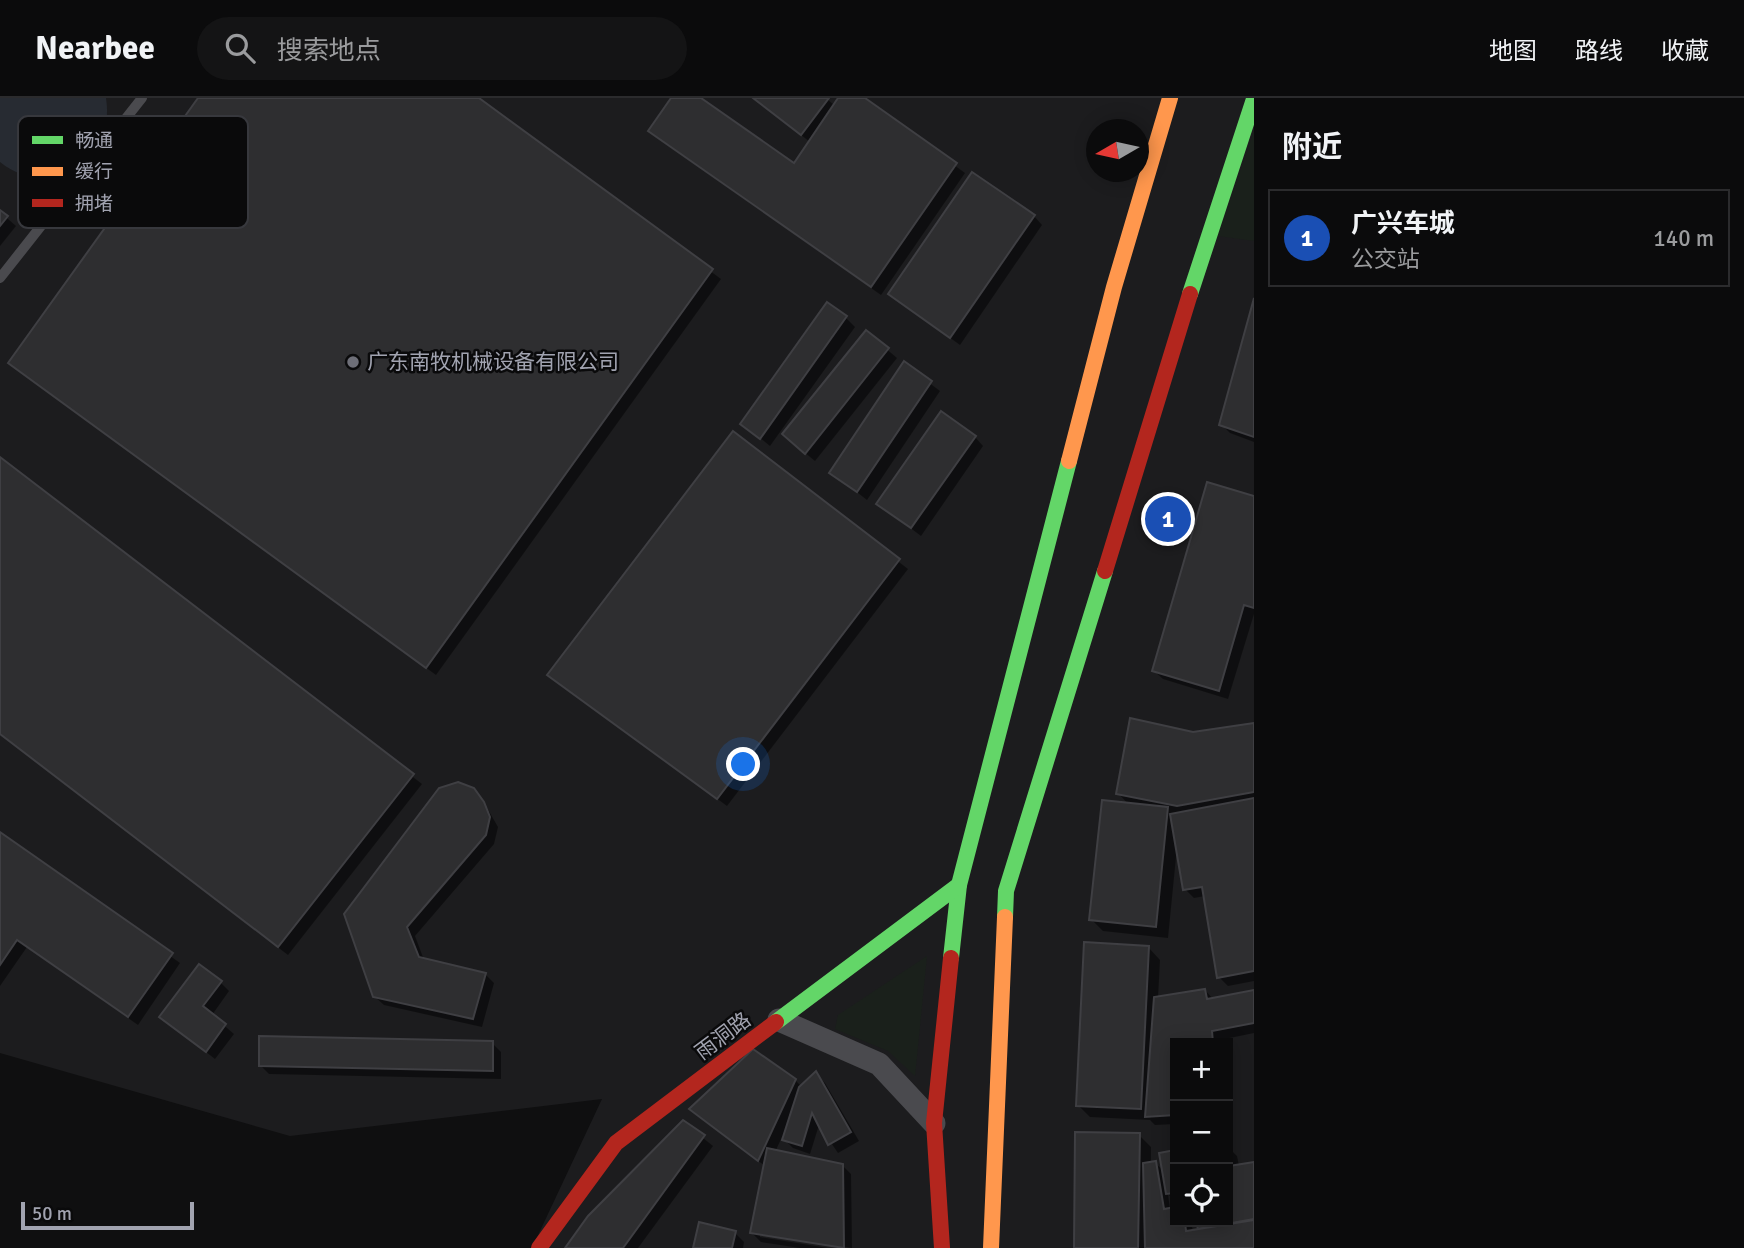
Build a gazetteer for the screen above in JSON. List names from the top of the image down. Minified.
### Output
{"streets":{"main road":["雨洞路"]},"places":["广东南牧机械设备有限公司"],"legend":["畅通","缓行","拥堵"],"scale_bar":"50 m","north":"left","page":{"header":"Nearbee","search":"搜索地点","nav":["地图","路线","收藏"],"heading":"附近","list":[{"mark":"1","name":"广兴车城","note":"公交站","value":"140 m"}],"pins":"1","map_buttons":["+","−"],"scale":"50 m"}}
